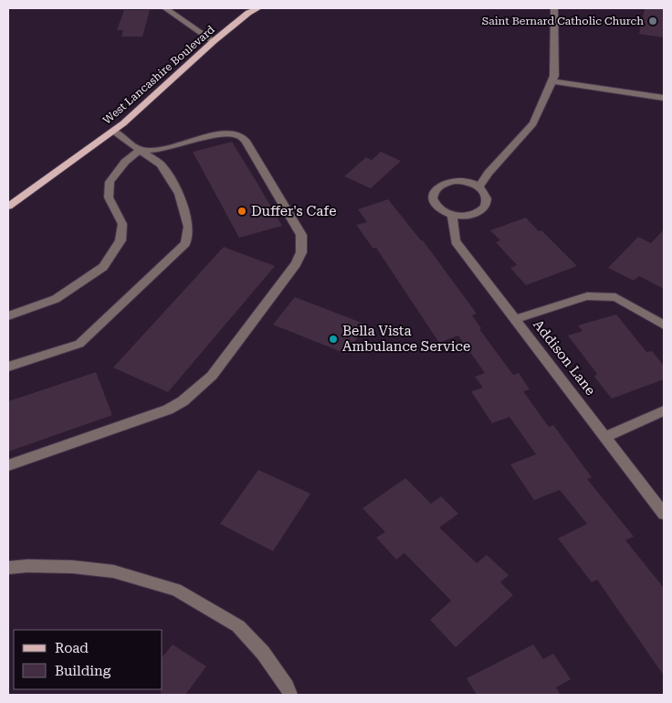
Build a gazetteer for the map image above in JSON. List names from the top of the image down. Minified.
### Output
{"streets":{"main road":["West Lancashire Boulevard"],"street":["Addison Lane"]},"places":["Saint Bernard Catholic Church","Duffer's Cafe","Bella Vista Ambulance Service"],"legend":["Road","Building"]}
